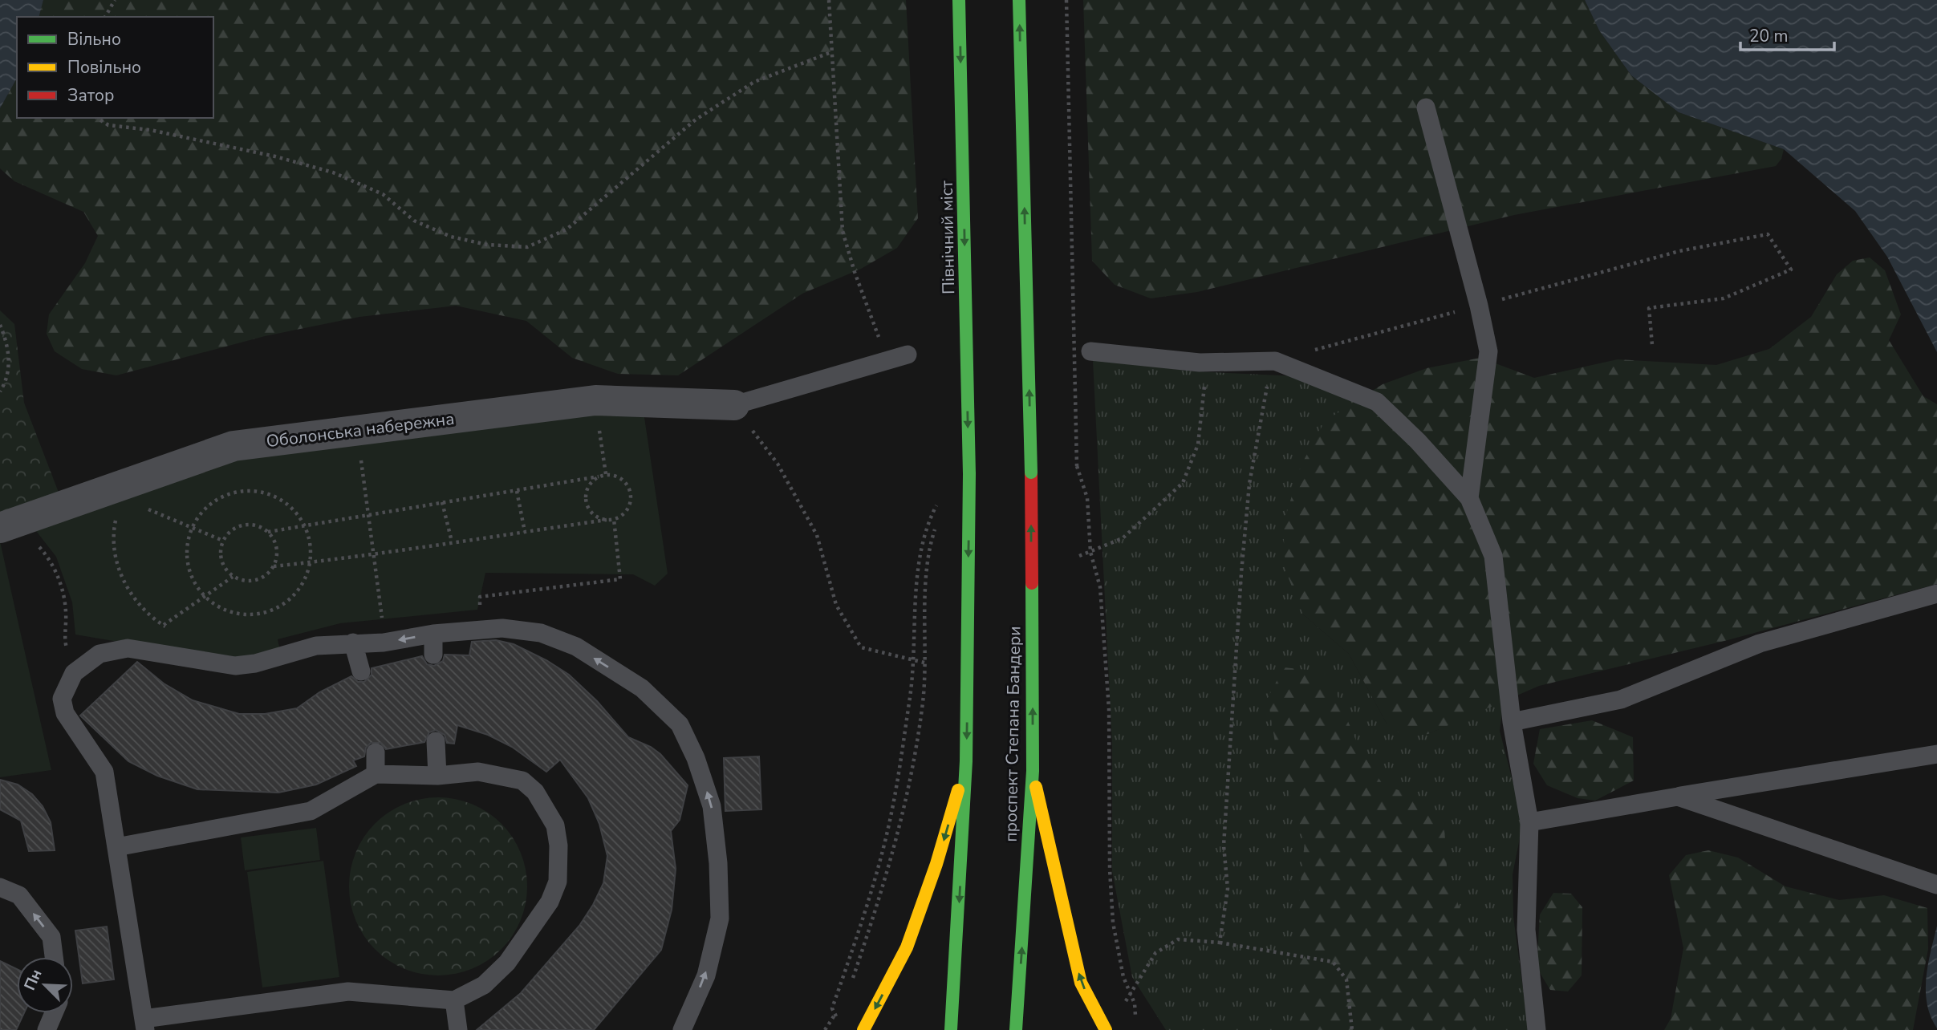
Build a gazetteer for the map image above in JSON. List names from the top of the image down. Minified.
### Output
{"streets":{"main road":["Північний міст","проспект Степана Бандери"],"street":["Оболонська набережна"]},"one_way":["Північний міст"],"legend":["Вільно","Повільно","Затор"],"scale_bar":"20 m","north":"top left"}
